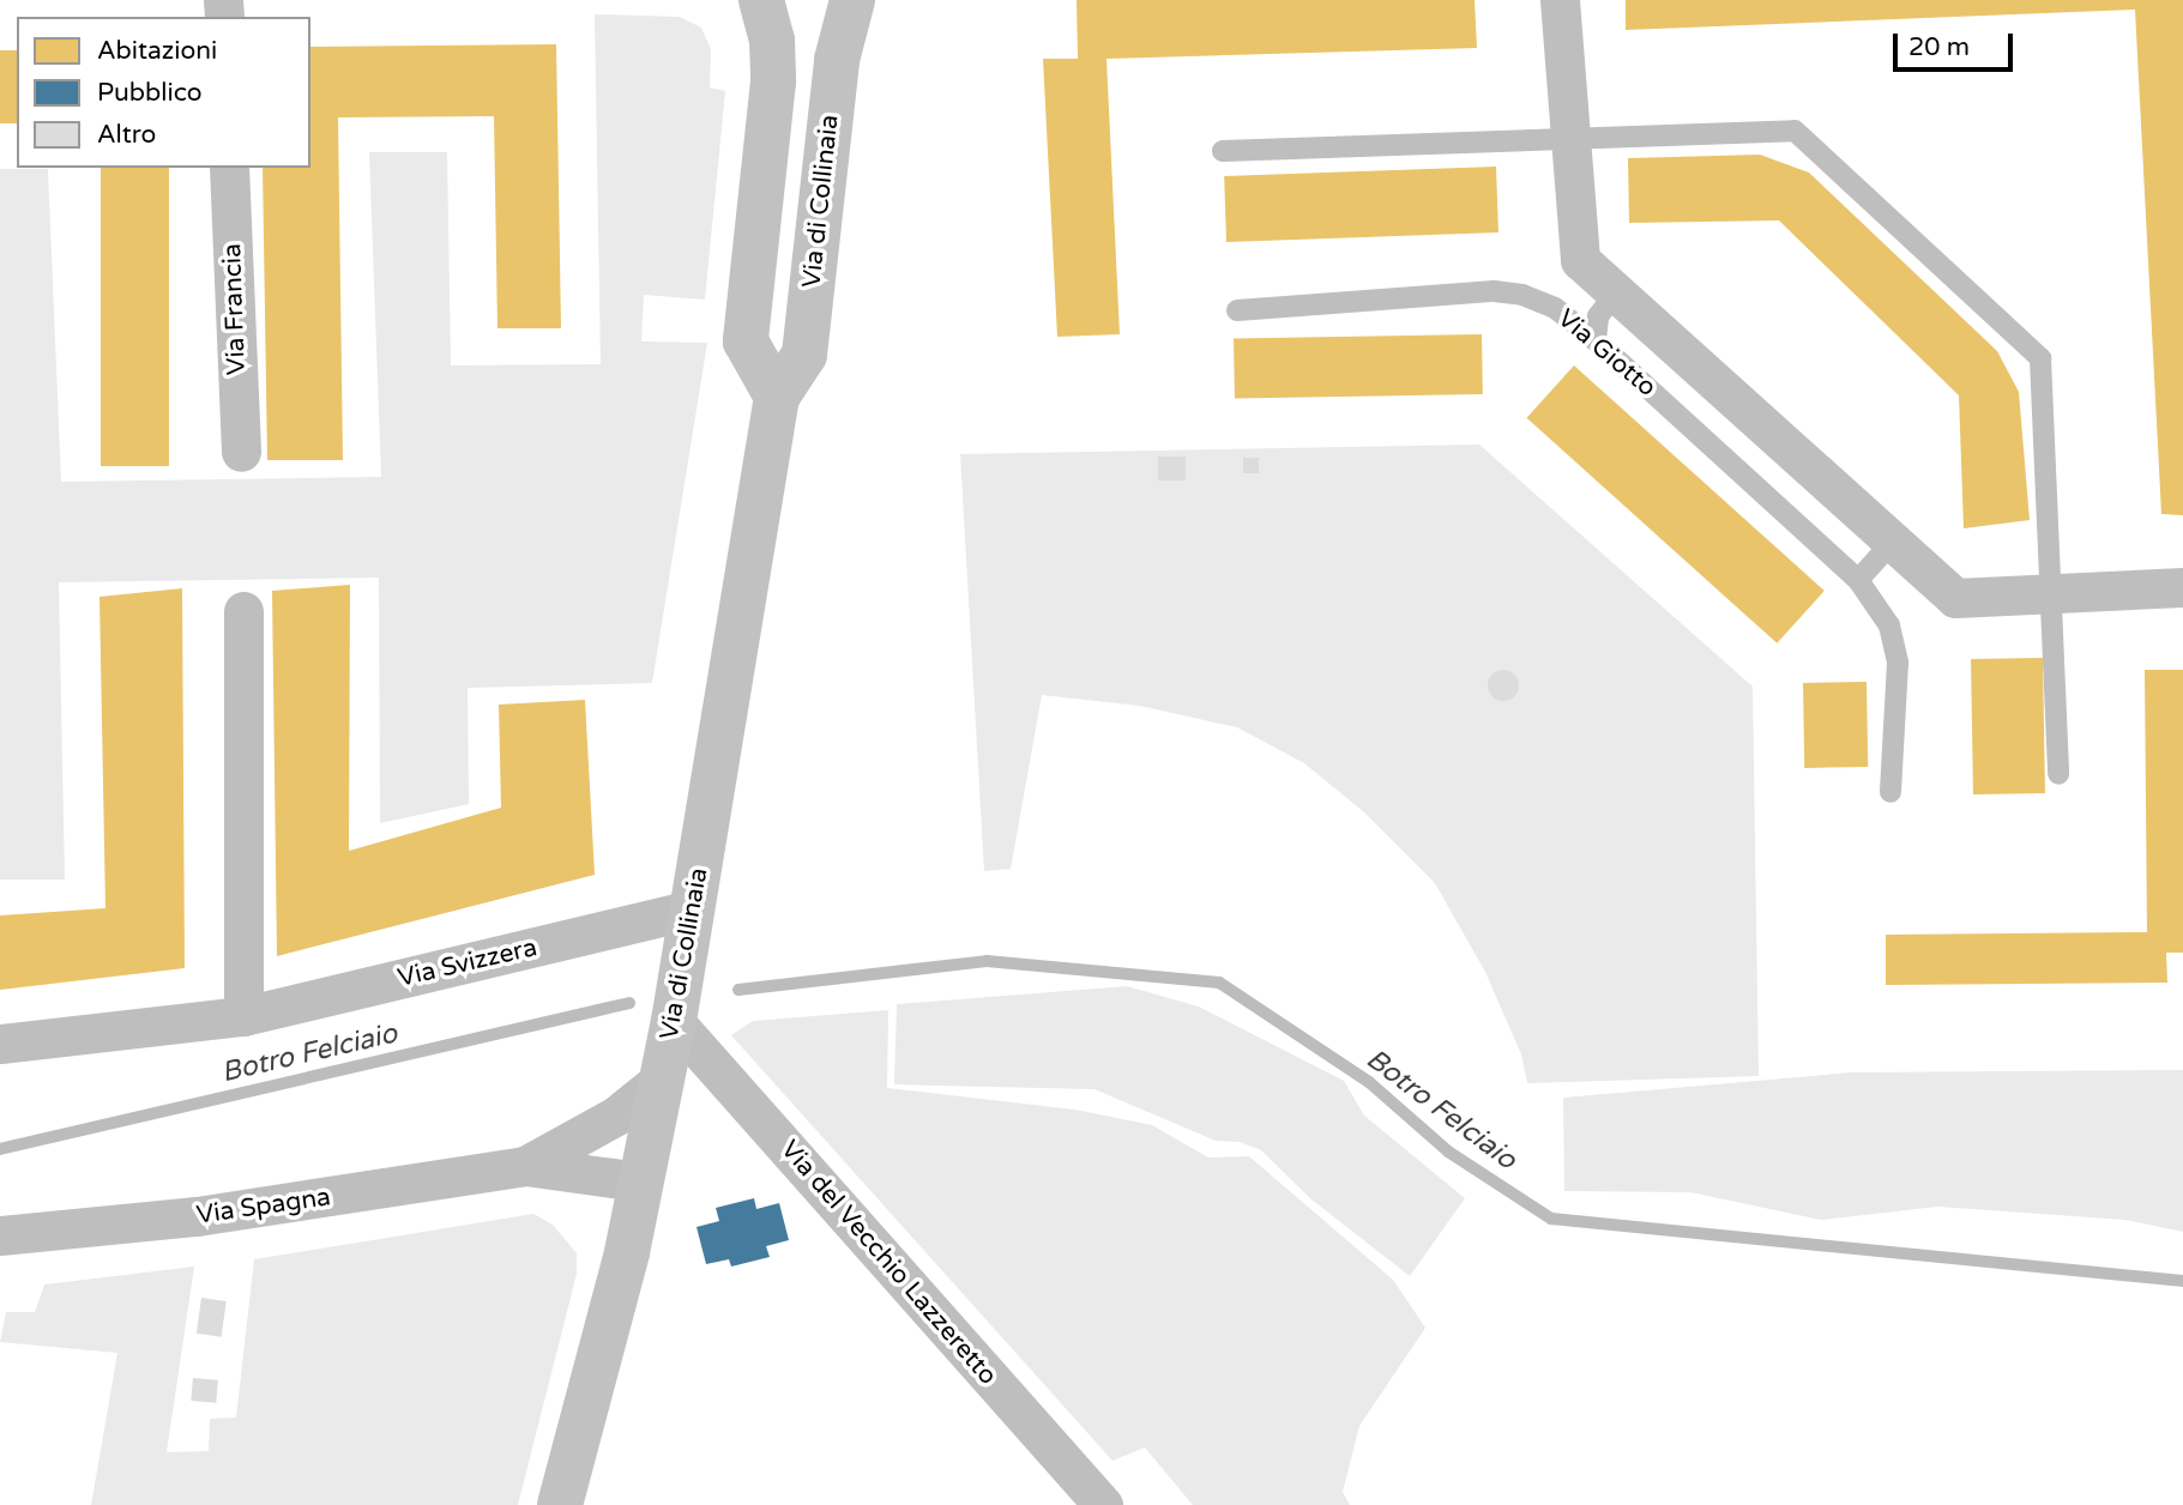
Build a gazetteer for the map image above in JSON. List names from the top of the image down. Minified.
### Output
{"streets":{"street":["Via di Collinaia","Via Francia","Via Giotto","Via Svizzera","Via Spagna","Via del Vecchio Lazzeretto"]},"crossings":[["Via di Collinaia","Via Svizzera"],["Via di Collinaia","Via Spagna"],["Via di Collinaia","Via del Vecchio Lazzeretto"]],"water":["Botro Felciaio"],"legend":["Abitazioni","Pubblico","Altro"],"scale_bar":"20 m"}
